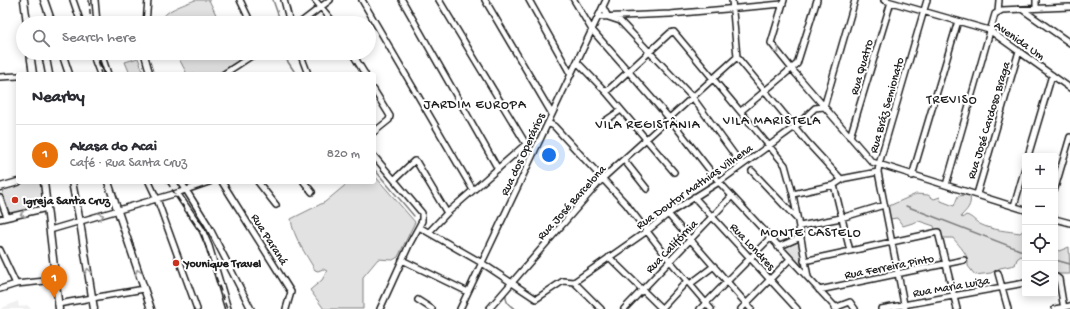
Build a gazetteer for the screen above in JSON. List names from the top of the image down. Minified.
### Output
{"streets":{"street":["Avenida Um","Rua Quatro","Rua Bráz Semionato","Rua José Cardoso Braga","Rua dos Operários","Rua Doutor Mathias Vilhena","Rua José Barcelona","Rua Paraná","Rua Califórnia","Rua Londres","Rua Ferreira Pinto","Rua Maria Luiza"]},"crossings":[["Avenida Um","Rua Quatro"],["Avenida Um","Rua Bráz Semionato"],["Avenida Um","Rua José Cardoso Braga"],["Rua Bráz Semionato","Rua Ferreira Pinto"],["Rua Bráz Semionato","Rua Maria Luiza"],["Rua Doutor Mathias Vilhena","Rua Londres"],["Rua Califórnia","Rua Londres"]],"districts":["TREVISO","JARDIM EUROPA","VILA MARISTELA","VILA REGISTÂNIA","MONTE CASTELO"],"places":["Igreja Santa Cruz","Younique Travel"],"page":{"search":"Search here","heading":"Nearby","list":[{"mark":"1","name":"Akasa do Acai","note":"Café · Rua Santa Cruz","value":"820 m"}],"map_buttons":["+","−"],"pins":"1"}}
